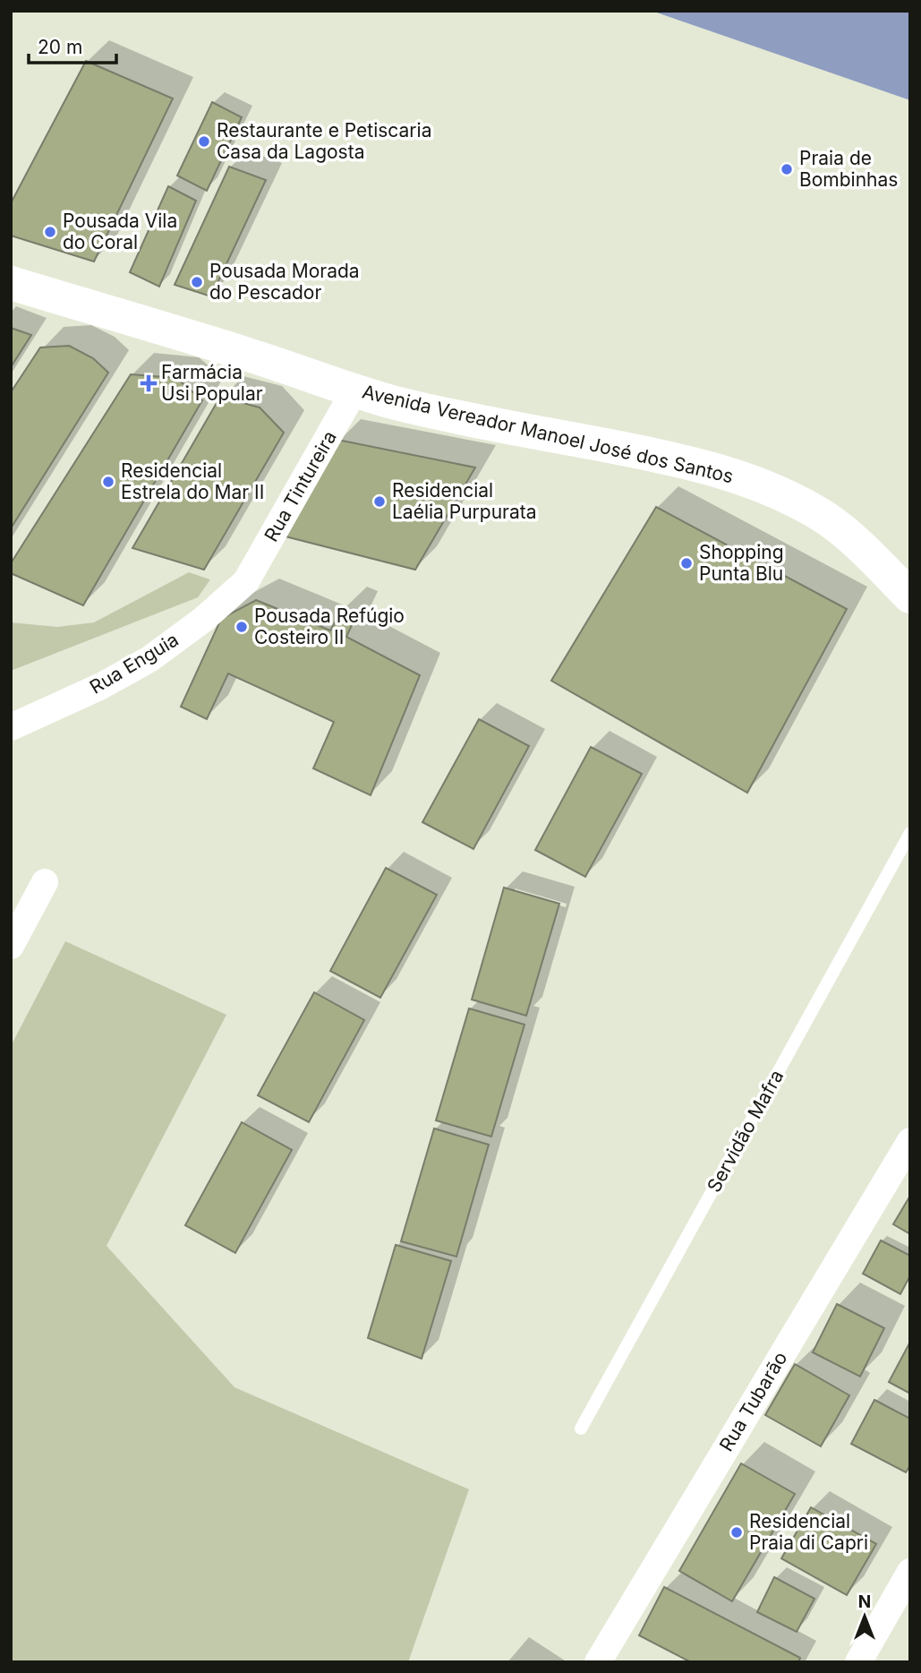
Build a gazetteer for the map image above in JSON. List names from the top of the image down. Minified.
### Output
{"streets":{"main road":["Avenida Vereador Manoel José dos Santos"],"street":["Rua Tintureira","Rua Enguia","Rua Tubarão"],"lane":["Servidão Mafra"]},"crossings":[["Avenida Vereador Manoel José dos Santos","Rua Tintureira"],["Rua Tintureira","Rua Enguia"]],"places":{"other":["Restaurante e Petiscaria Casa da Lagosta","Praia de Bombinhas","Pousada Vila do Coral","Pousada Morada do Pescador","Residencial Estrela do Mar II","Residencial Laélia Purpurata","Shopping Punta Blu","Pousada Refúgio Costeiro II","Residencial Praia di Capri"],"health":["Farmácia Usi Popular"]},"scale_bar":"20 m","north":"top"}
